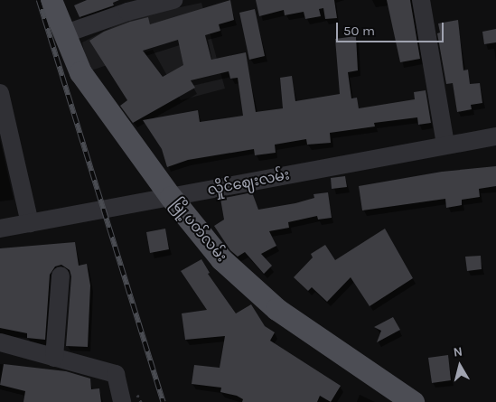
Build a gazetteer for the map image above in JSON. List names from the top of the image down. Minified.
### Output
{"streets":{"main road":["မြို့ပတ်လမ်း"],"street":["လှိုင်ဈေးလမ်း"]},"crossings":[["လှိုင်ဈေးလမ်း","မြို့ပတ်လမ်း"]],"scale_bar":"50 m","north":"top"}
